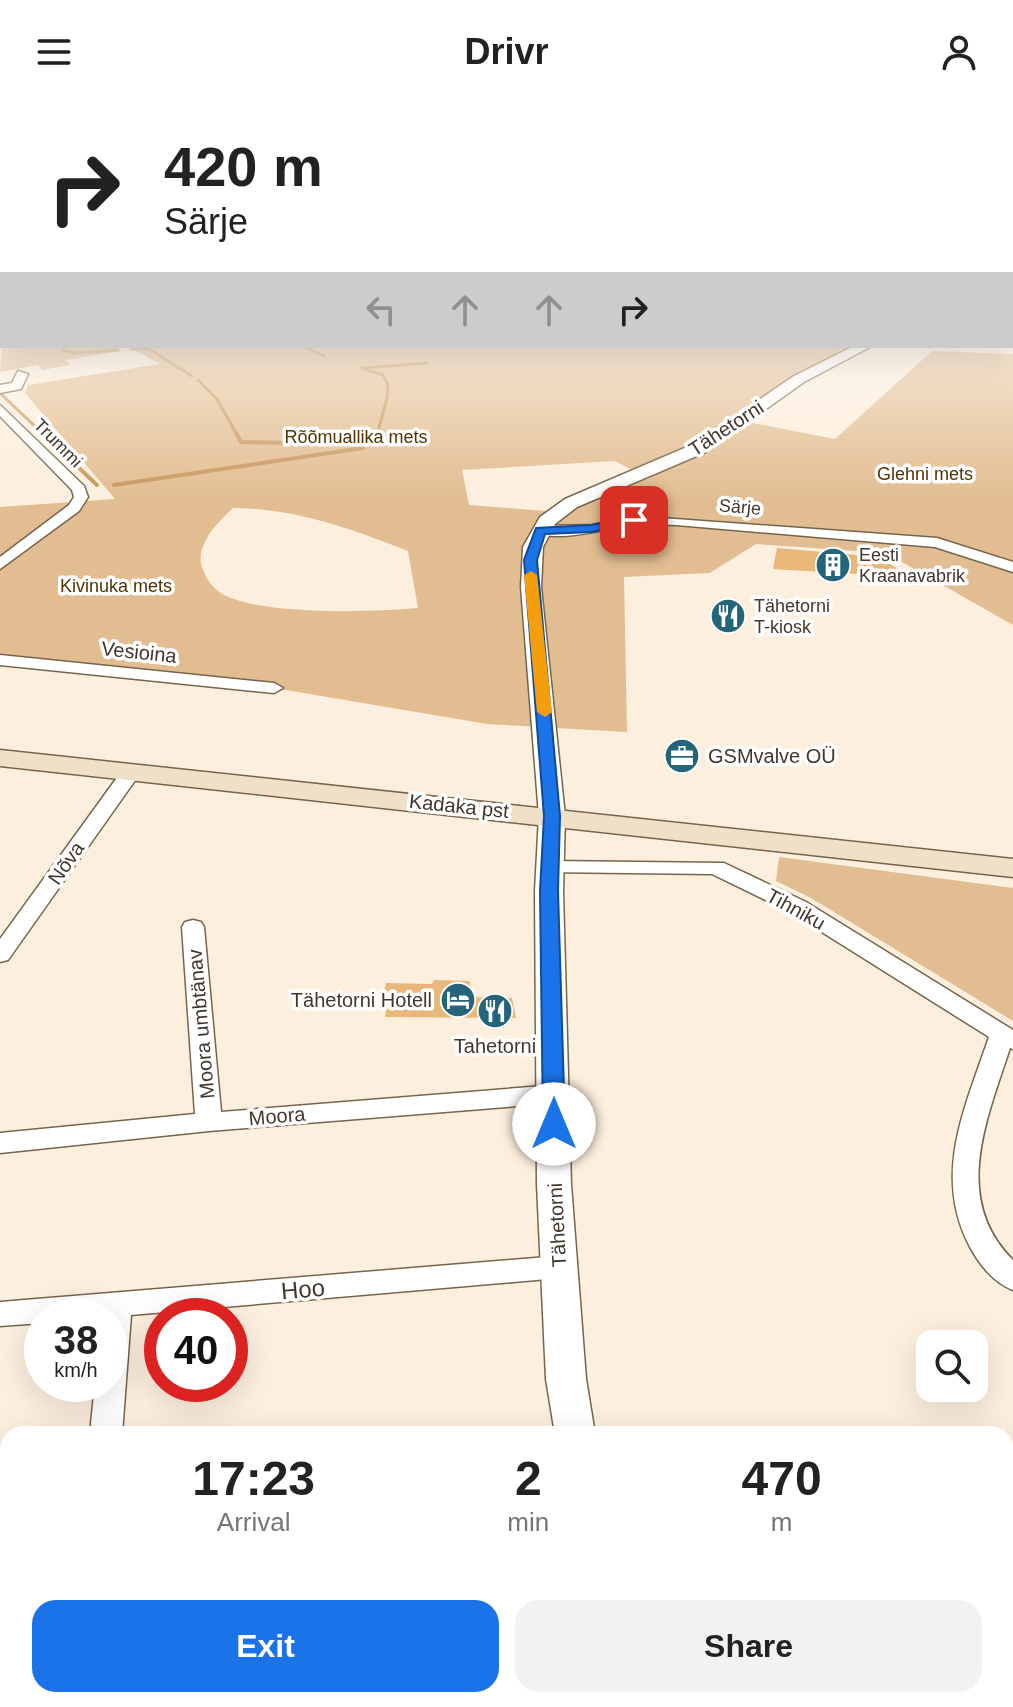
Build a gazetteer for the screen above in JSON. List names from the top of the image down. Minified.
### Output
{"streets":{"main road":["Kadaka pst"],"street":["Tähetorni","Trummi","Särje","Vesioina","Nõva","Tihniku","Moora umbtänav","Moora","Hoo"]},"crossings":[["Tähetorni","Särje"],["Tähetorni","Kadaka pst"],["Tähetorni","Tihniku"],["Tähetorni","Moora"],["Tähetorni","Hoo"],["Kadaka pst","Nõva"],["Moora umbtänav","Moora"]],"parks":["Rõõmuallika mets","Glehni mets","Kivinuka mets"],"places":{"building":["Eesti Kraanavabrik"],"restaurant":["Tähetorni T-kiosk","Tahetorni"],"office":["GSMvalve OÜ"],"hotel":["Tähetorni Hotell"]},"page":{"header":"Drivr","turn":["420 m","Särje"],"speed":"38 km/h","limit":"40","eta":["17:23","Arrival","2","min","470","m"],"buttons":["Exit","Share"]}}
